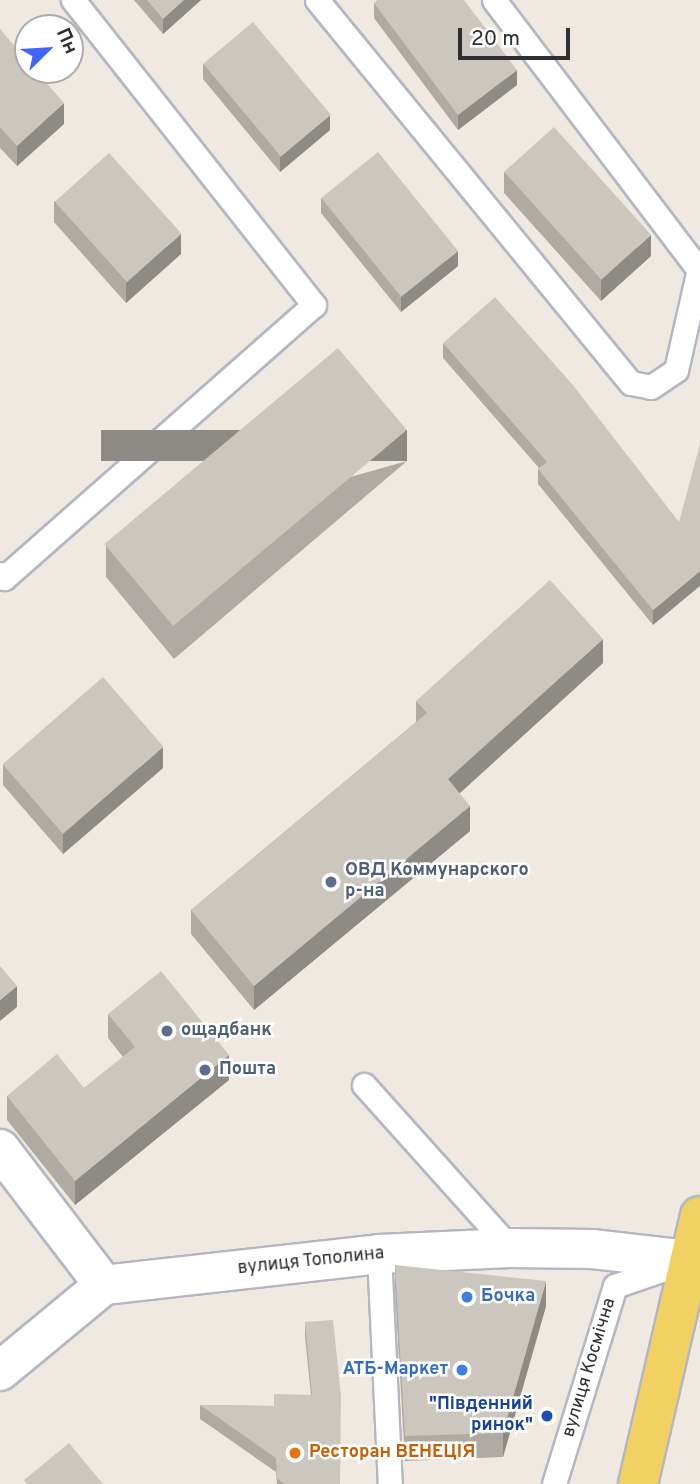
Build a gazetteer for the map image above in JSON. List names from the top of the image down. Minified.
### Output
{"streets":{"street":["вулиця Тополина"],"lane":["вулиця Космічна"]},"crossings":[["вулиця Тополина","вулиця Космічна"]],"places":["ОВД Коммунарского р-на","ощадбанк","Пошта","Бочка","АТБ-Маркет","\"Південний ринок\"","Ресторан ВЕНЕЦІЯ"],"scale_bar":"20 m","north":"top right"}
